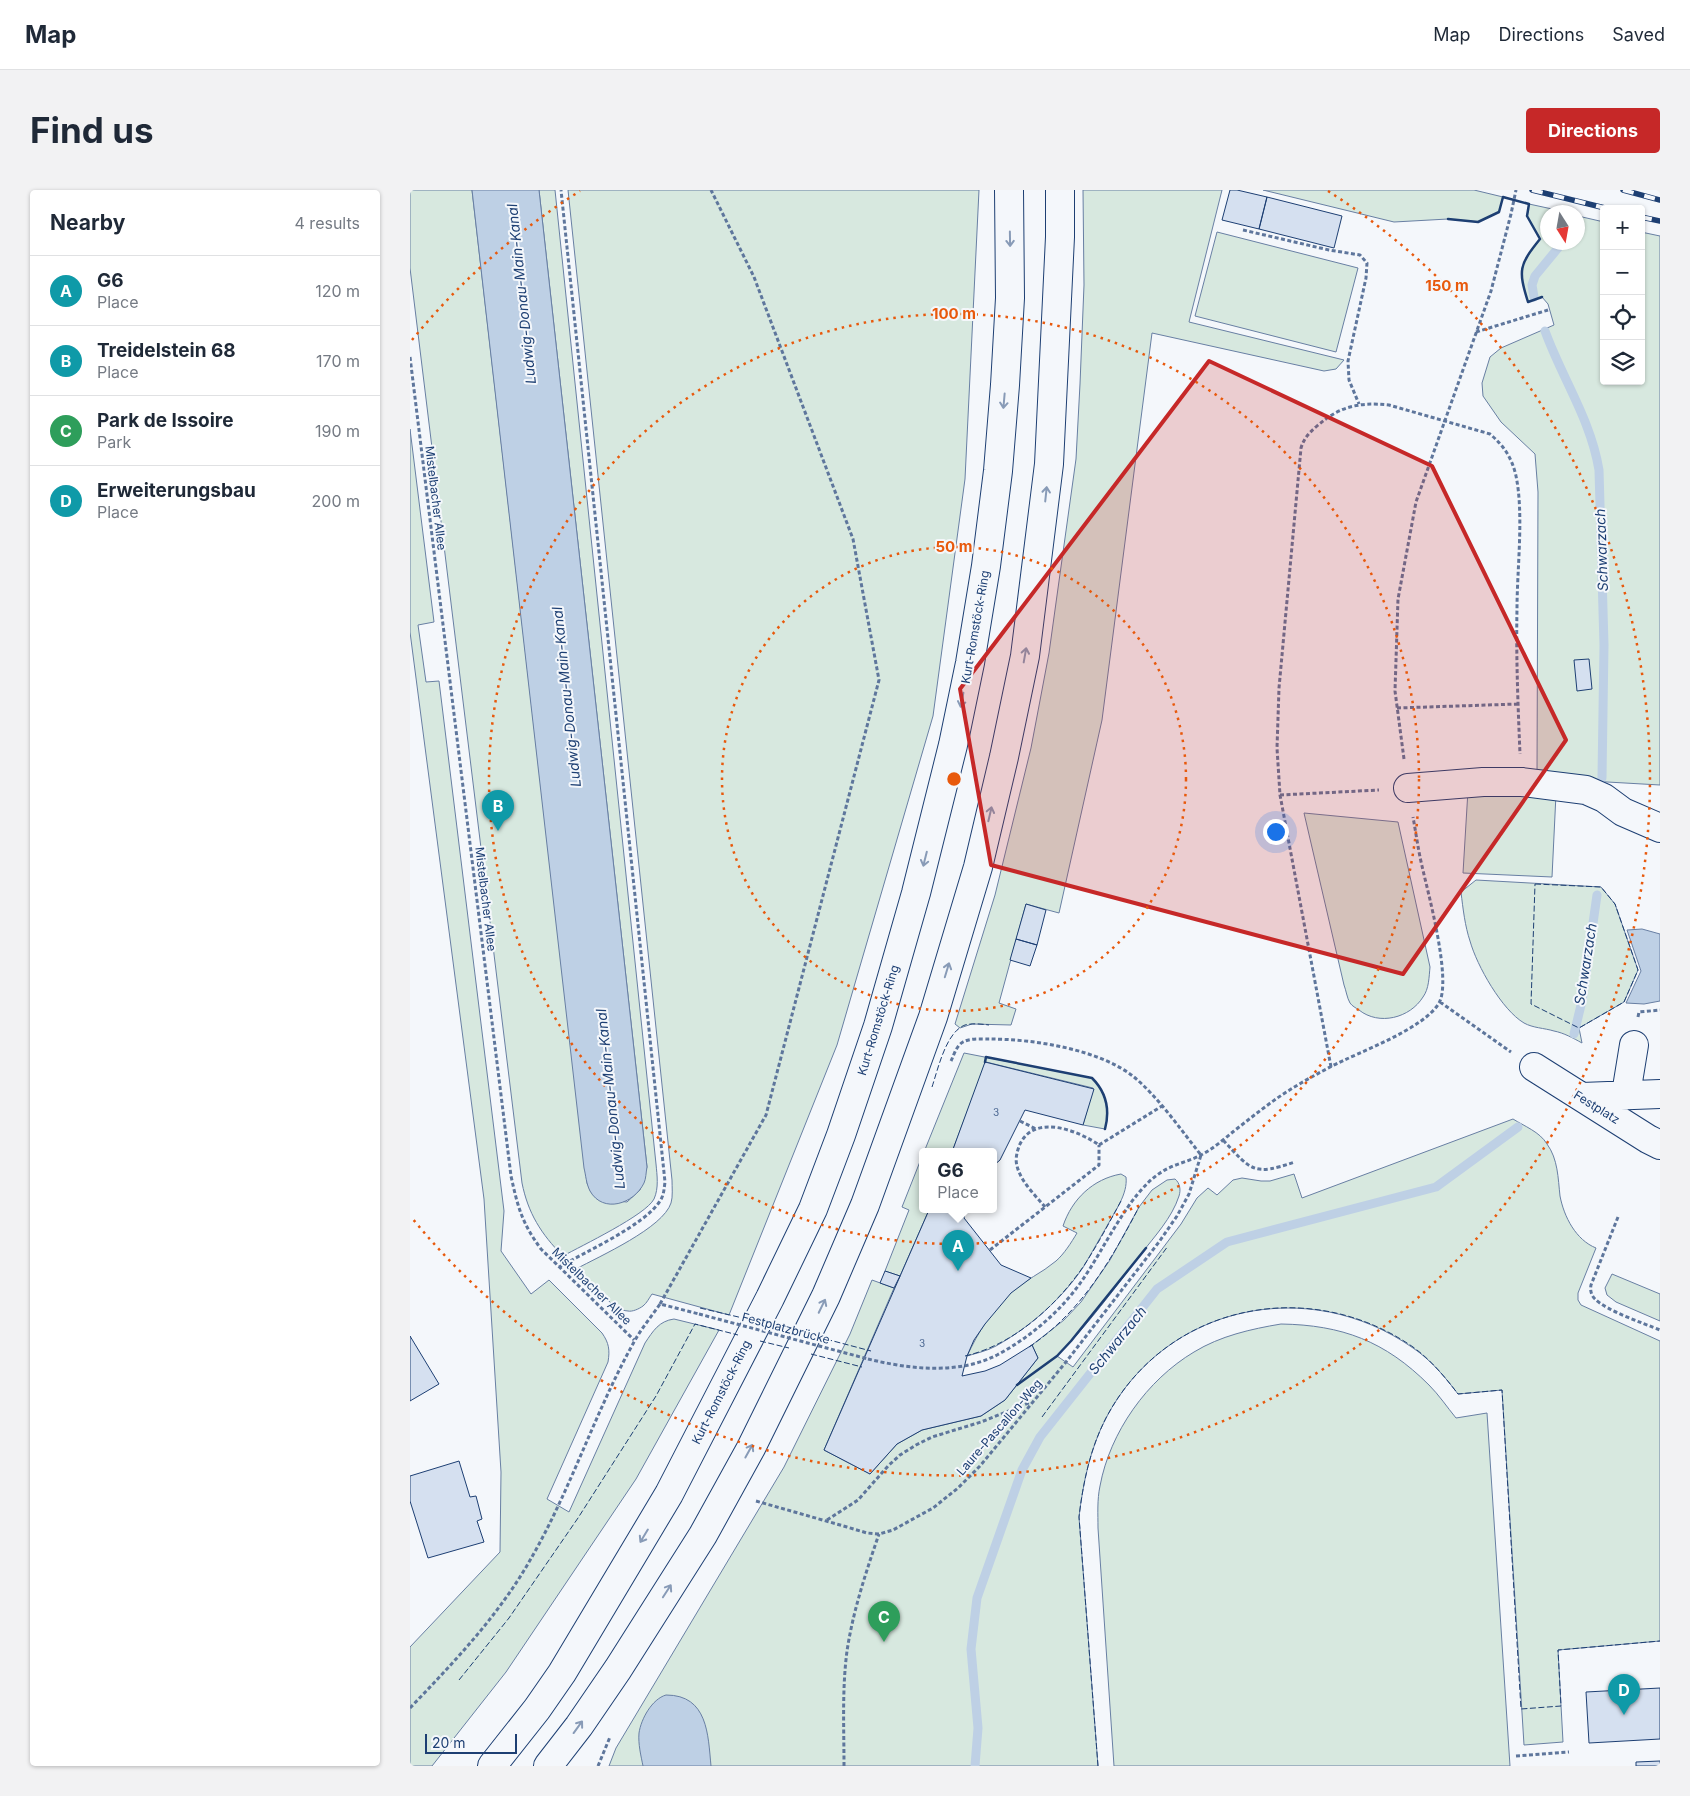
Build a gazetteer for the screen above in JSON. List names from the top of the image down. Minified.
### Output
{"streets":{"main road":["Kurt-Romstöck-Ring","Festplatz"],"path":["Mistelbacher Allee","Festplatzbrücke","Laure-Pascallon-Weg"]},"crossings":[["Festplatzbrücke","Laure-Pascallon-Weg"]],"water":["Ludwig-Donau-Main-Kanal","Schwarzach"],"house_numbers":["3","3"],"scale_bar":"20 m","north":"bottom","page":{"header":"Map","nav":["Map","Directions","Saved"],"buttons":"Directions","title":"Find us","heading":["Nearby","4 results"],"map_buttons":["+","−"],"list":[{"mark":"A","name":"G6","note":"Place","value":"120 m"},{"mark":"B","name":"Treidelstein 68","note":"Place","value":"170 m"},{"mark":"C","name":"Park de Issoire","note":"Park","value":"190 m"},{"mark":"D","name":"Erweiterungsbau","note":"Place","value":"200 m"}],"pins":["B","A","C","D"],"popup":["G6","Place"],"scale":"20 m"},"rings":["150 m","100 m","50 m"]}
